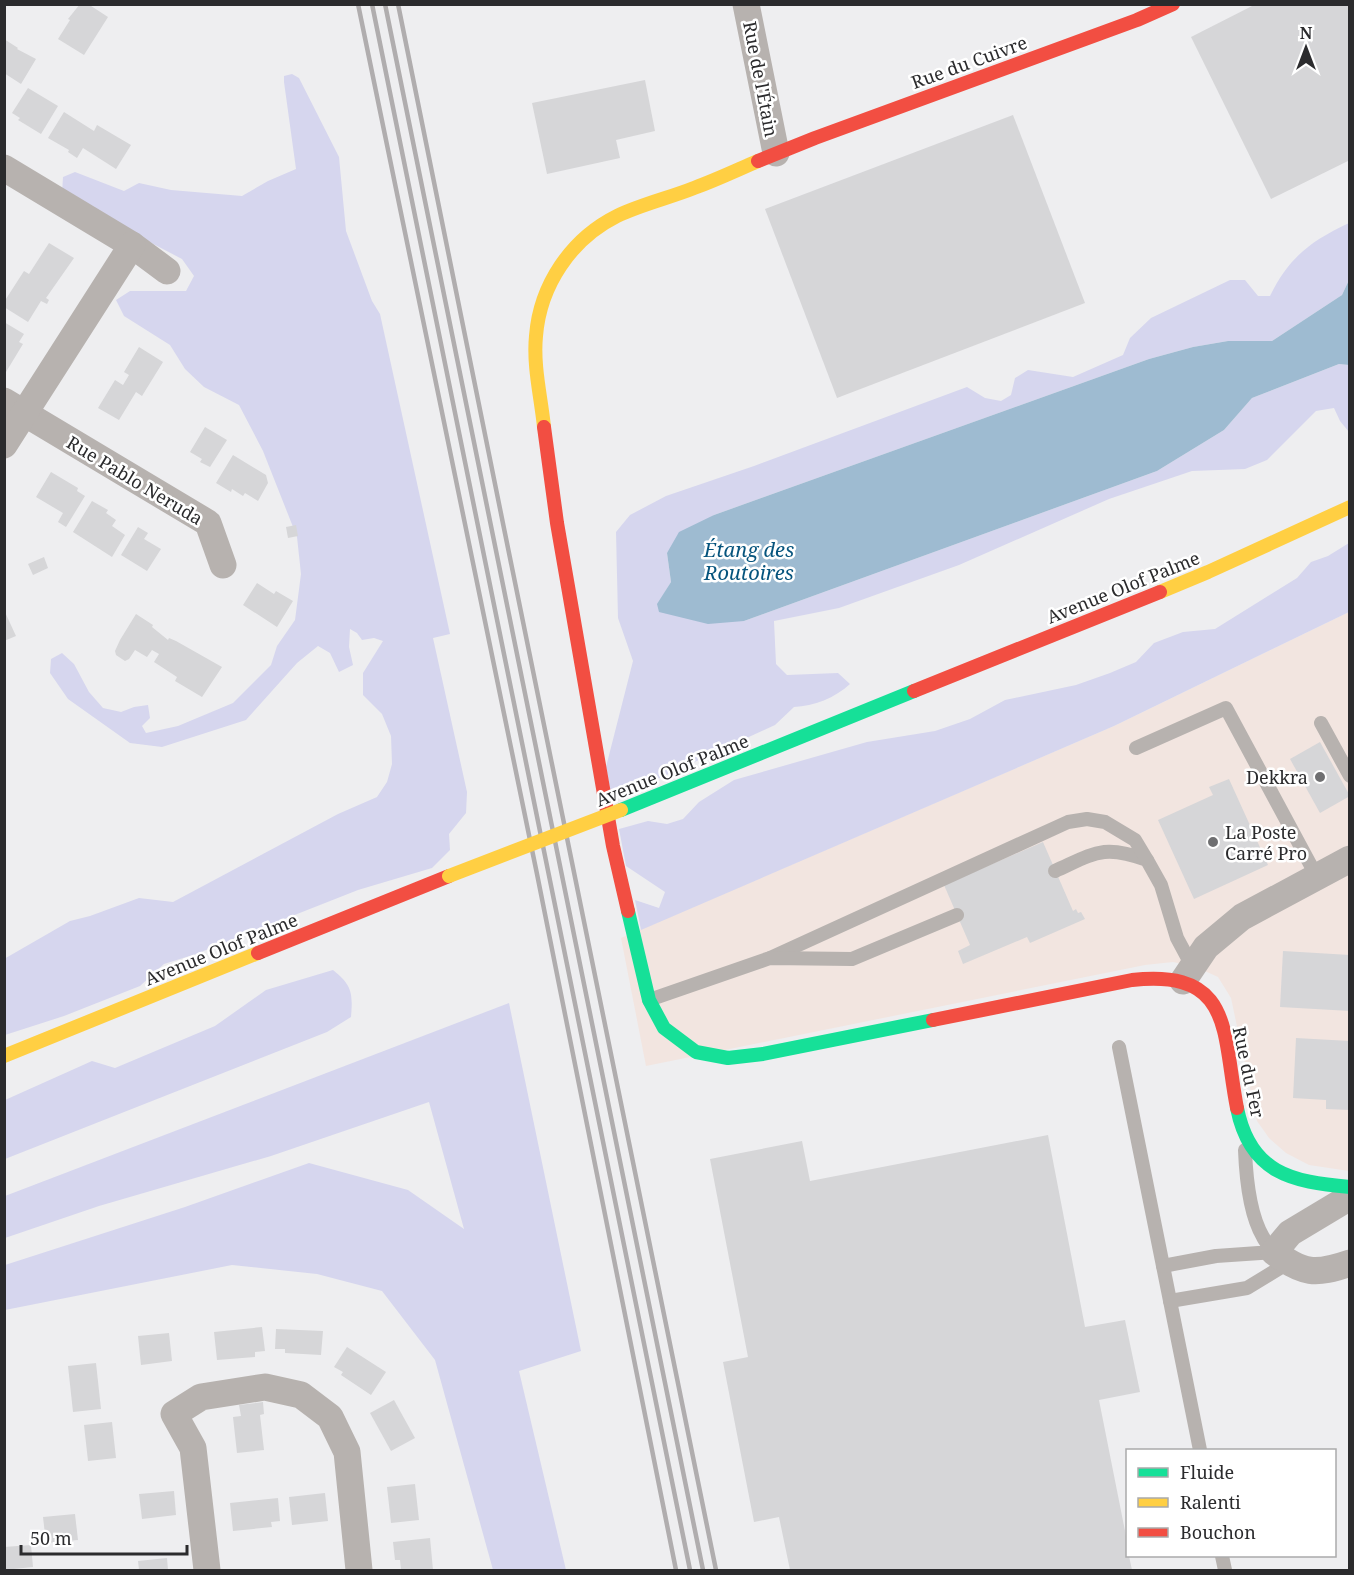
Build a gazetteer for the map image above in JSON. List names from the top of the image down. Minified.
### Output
{"streets":{"street":["Rue du Cuivre","Rue de l'Étain","Rue Pablo Neruda","Avenue Olof Palme","Rue du Fer"]},"crossings":[["Rue du Cuivre","Rue de l'Étain"],["Rue du Cuivre","Rue du Fer"]],"water":["Étang des Routoires"],"places":["Dekkra","La Poste Carré Pro"],"legend":["Fluide","Ralenti","Bouchon"],"scale_bar":"50 m","north":"top"}
